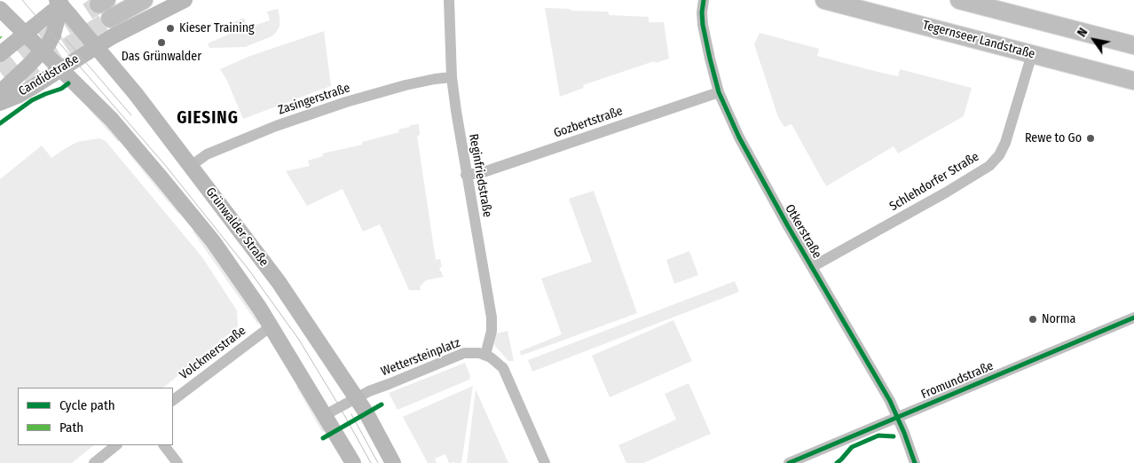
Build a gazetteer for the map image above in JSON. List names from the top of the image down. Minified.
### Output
{"streets":{"highway":["Tegernseer Landstraße"],"main road":["Candidstraße","Grünwalder Straße"],"street":["Zasingerstraße","Gozbertstraße","Reginfriedstraße","Schlehdorfer Straße","Otkerstraße","Volckmerstraße","Wettersteinplatz","Fromundstraße"]},"crossings":[["Tegernseer Landstraße","Schlehdorfer Straße"],["Candidstraße","Grünwalder Straße"],["Zasingerstraße","Reginfriedstraße"],["Zasingerstraße","Grünwalder Straße"],["Gozbertstraße","Reginfriedstraße"],["Gozbertstraße","Otkerstraße"],["Reginfriedstraße","Wettersteinplatz"],["Schlehdorfer Straße","Otkerstraße"],["Grünwalder Straße","Wettersteinplatz"],["Otkerstraße","Fromundstraße"]],"districts":["GIESING"],"places":["Kieser Training","Das Grünwalder","Rewe to Go","Norma"],"legend":["Cycle path","Path"],"north":"top left"}
